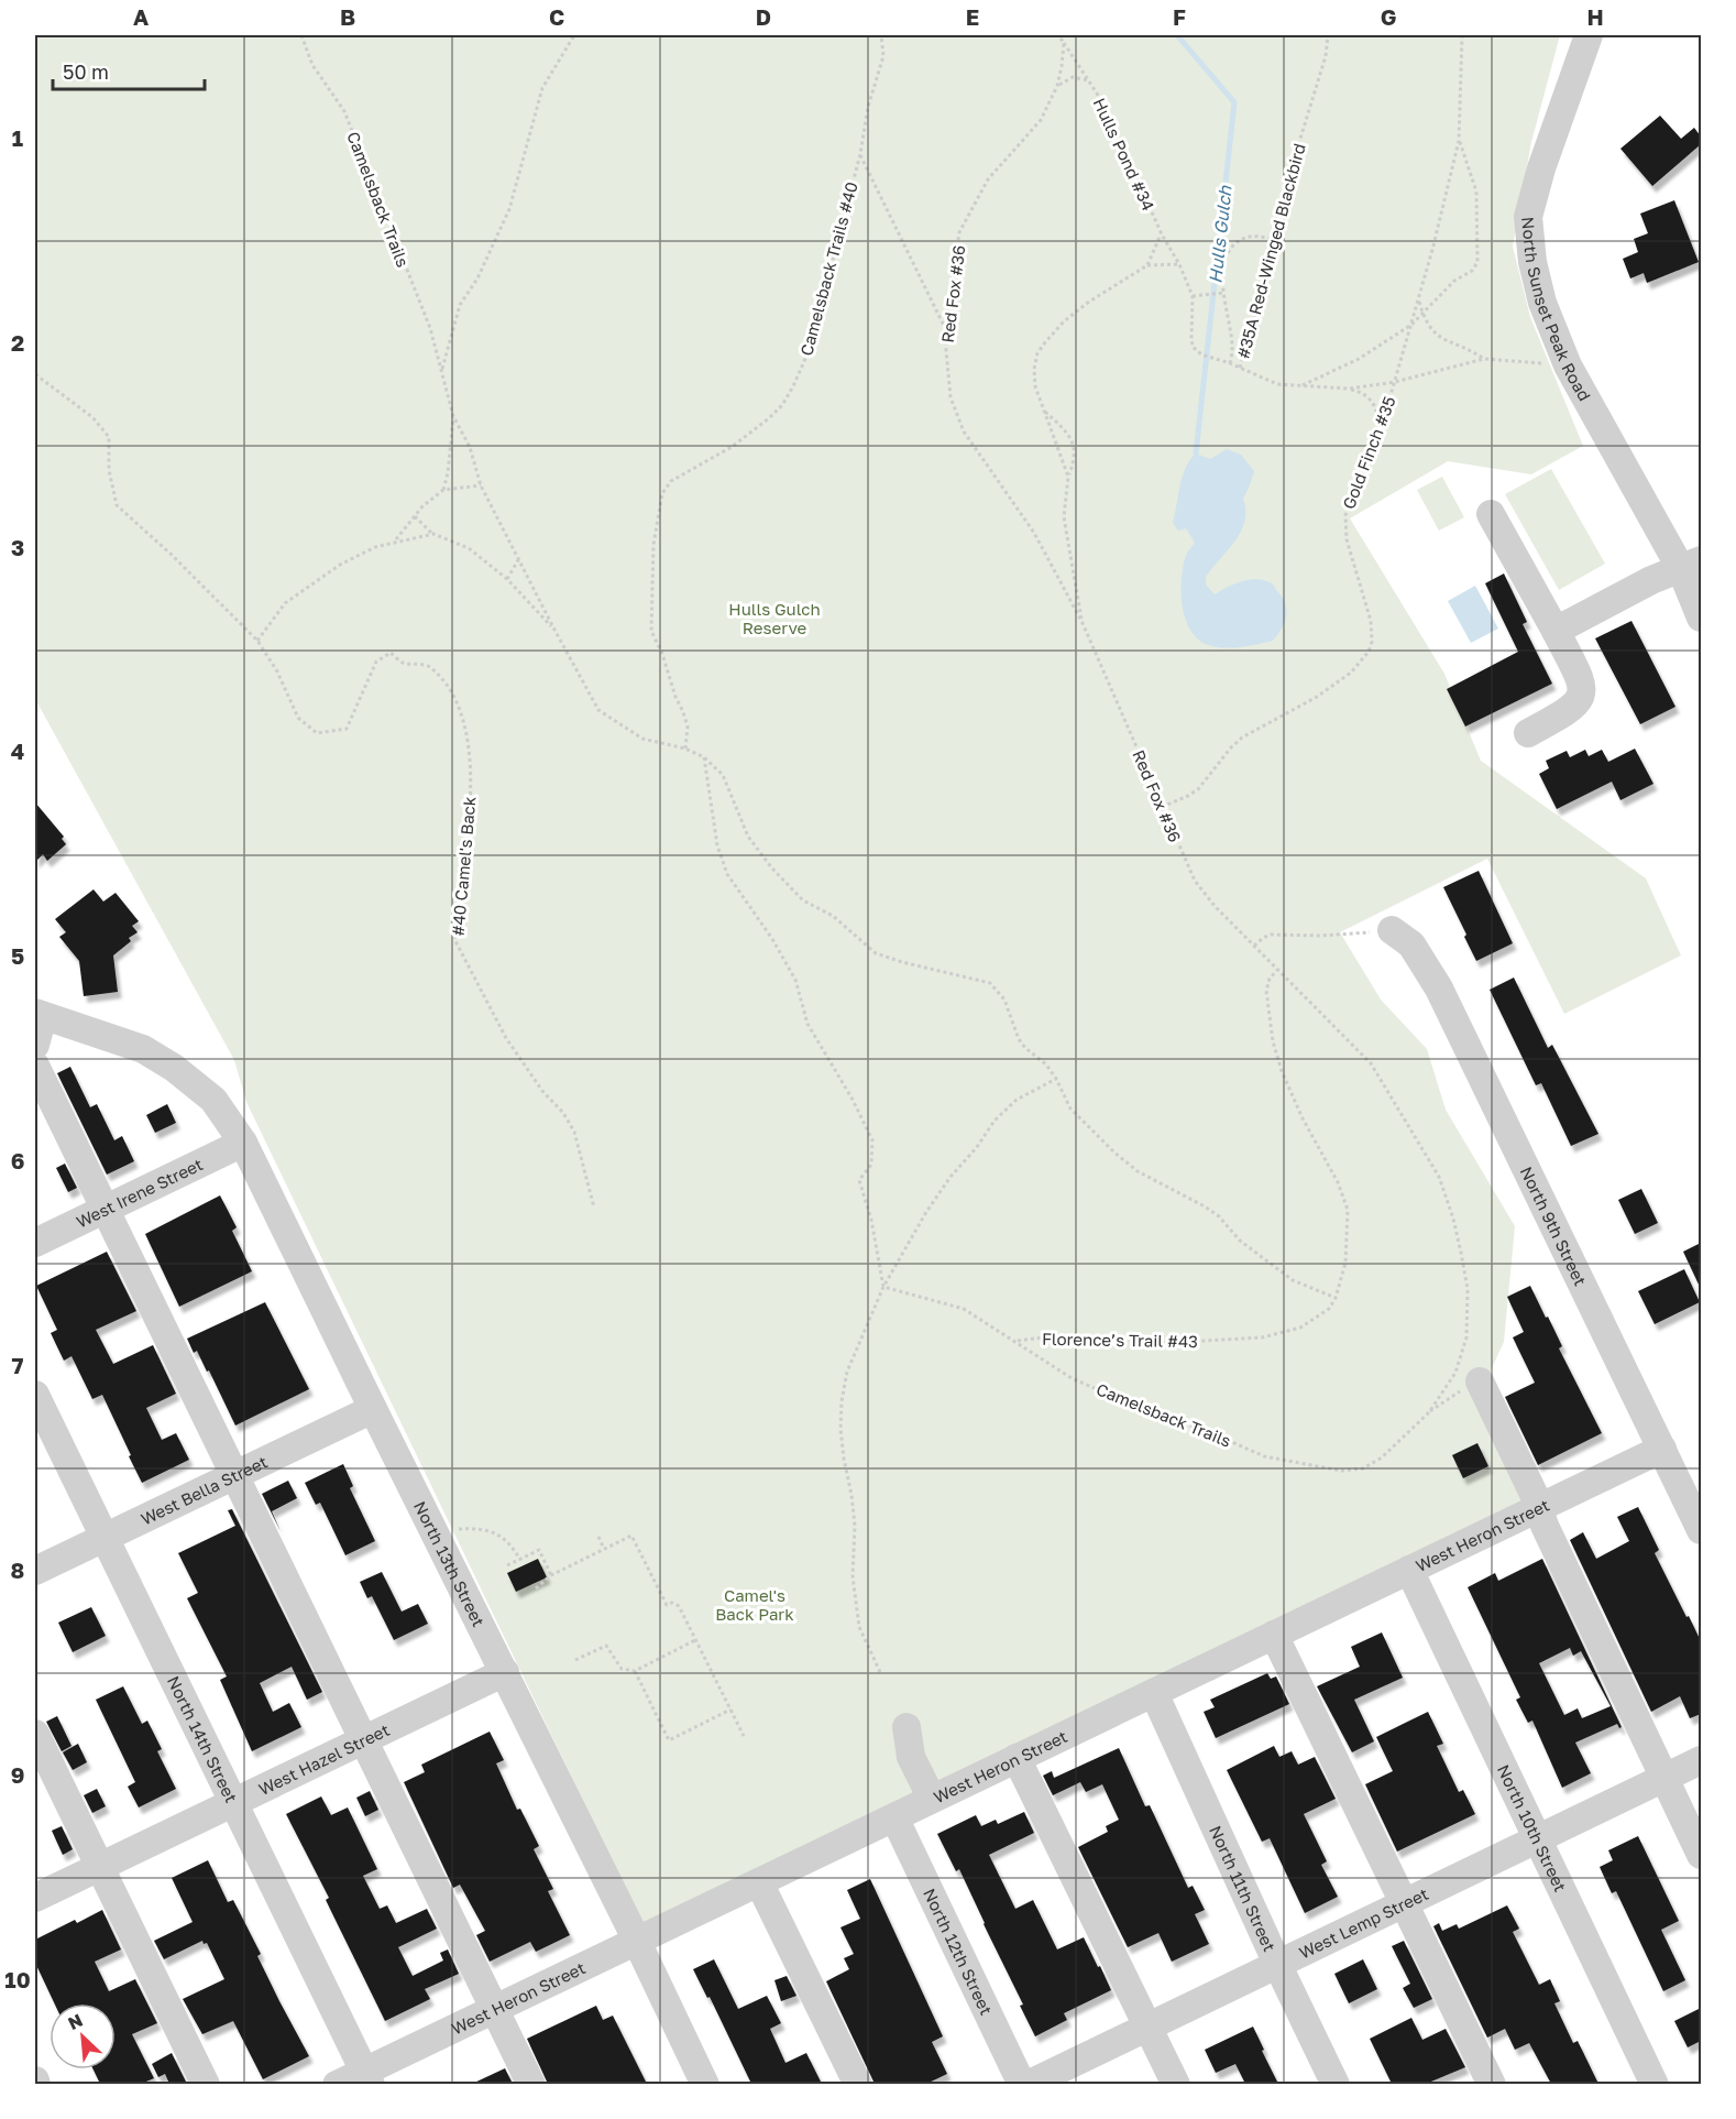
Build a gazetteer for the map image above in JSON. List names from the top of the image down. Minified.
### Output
{"streets":{"street":["North Sunset Peak Road","West Irene Street","North 9th Street","West Bella Street","West Heron Street","North 13th Street","North 14th Street","West Hazel Street","North 10th Street","North 11th Street","West Lemp Street","North 12th Street"],"path":["Hulls Pond #34","Camelsback Trails","#35A Red-Winged Blackbird","Camelsback Trails #40","Red Fox #36","Gold Finch #35","#40 Camel's Back","Florence’s Trail #43"]},"crossings":[["Hulls Pond #34","#35A Red-Winged Blackbird"],["Hulls Pond #34","Red Fox #36"],["Hulls Pond #34","North Sunset Peak Road"],["Hulls Pond #34","Gold Finch #35"],["Camelsback Trails","Red Fox #36"],["Camelsback Trails","Florence’s Trail #43"],["Red Fox #36","Gold Finch #35"],["West Irene Street","North 13th Street"],["North 9th Street","West Heron Street"],["West Bella Street","North 13th Street"],["West Bella Street","North 14th Street"],["West Heron Street","North 13th Street"],["West Heron Street","North 14th Street"],["West Heron Street","North 10th Street"],["West Heron Street","North 11th Street"],["West Heron Street","North 12th Street"],["North 13th Street","West Hazel Street"],["North 14th Street","West Hazel Street"],["North 10th Street","West Lemp Street"],["North 11th Street","West Lemp Street"],["West Lemp Street","North 12th Street"]],"water":["Hulls Gulch"],"parks":["Hulls Gulch Reserve","Camel's Back Park"],"scale_bar":"50 m","north":"top left","grid":{"columns":["A","B","C","D","E","F","G","H"],"rows":["1","2","3","4","5","6","7","8","9","10"]}}
